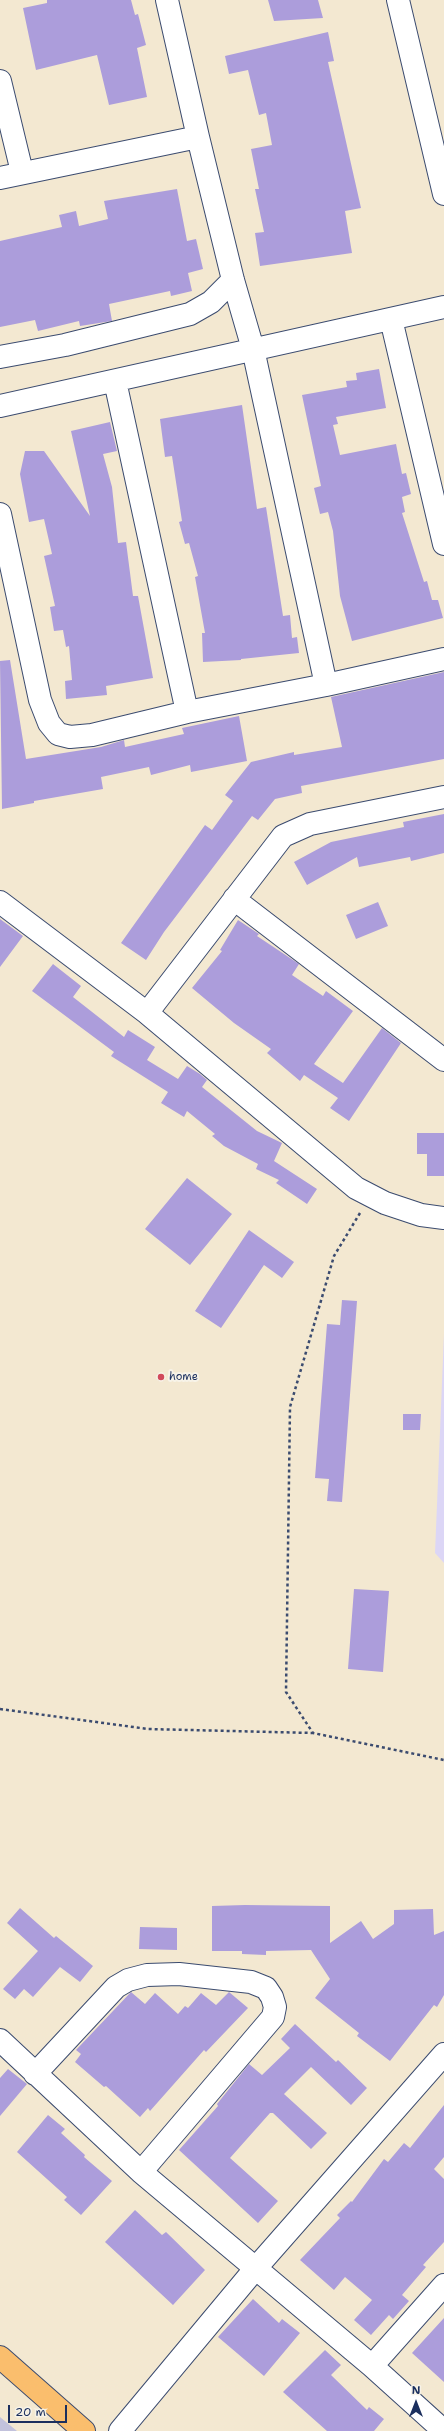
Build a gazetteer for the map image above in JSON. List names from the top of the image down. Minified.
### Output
{"places":["home"],"scale_bar":"20 m","north":"top"}
